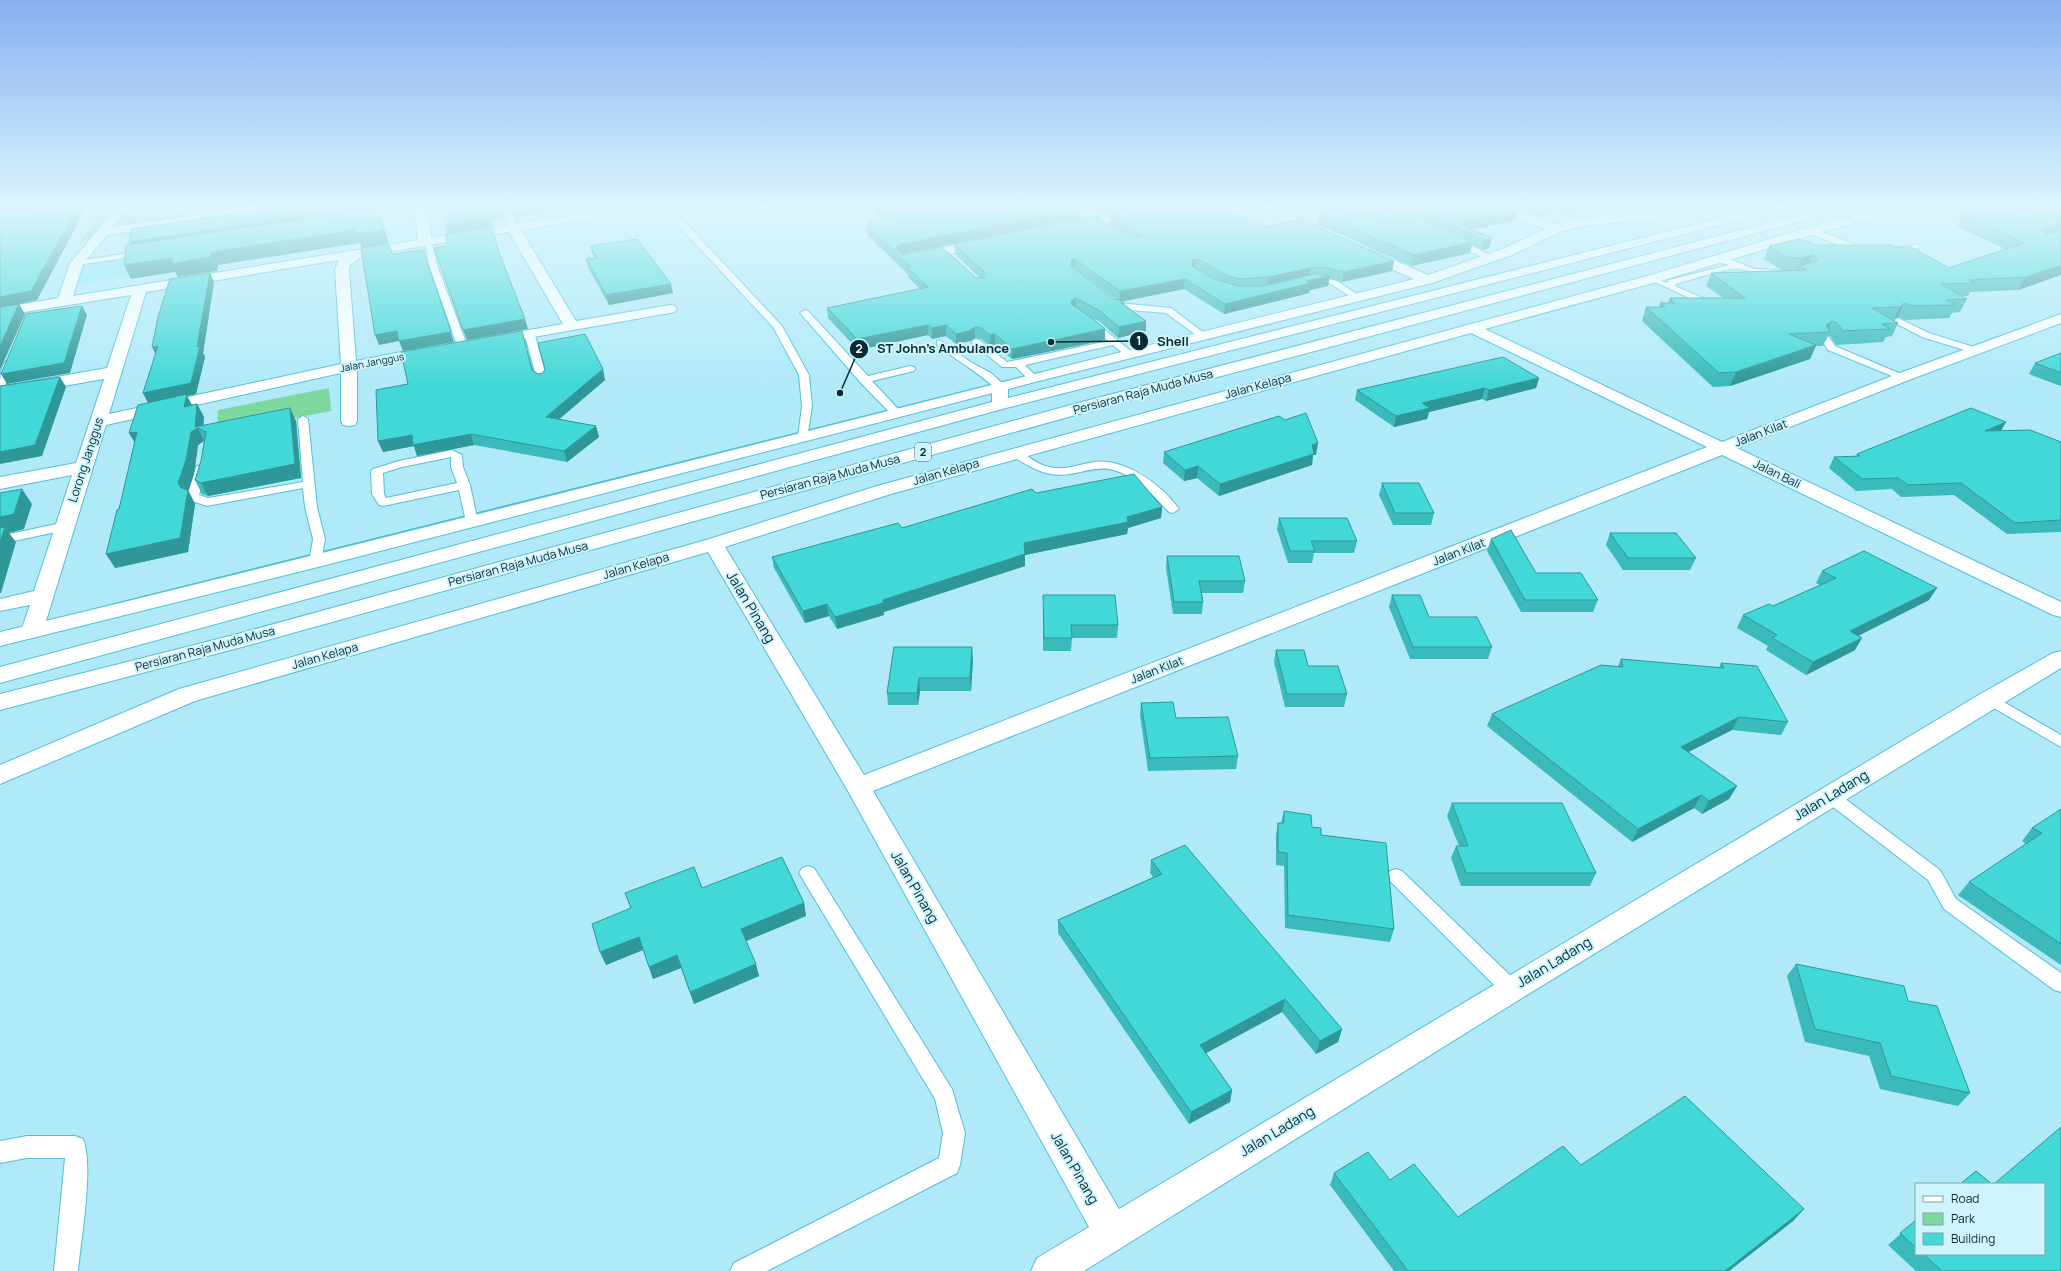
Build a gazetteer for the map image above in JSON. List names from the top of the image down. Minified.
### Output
{"streets":{"main road":["Jalan Janggus","Jalan Kelapa","Persiaran Raja Muda Musa","Jalan Kilat","2","Lorong Janggus","Jalan Bali","Jalan Pinang","Jalan Ladang"]},"crossings":[["Jalan Janggus","Lorong Janggus"],["Jalan Kelapa","Jalan Bali"],["Jalan Kelapa","Jalan Pinang"],["Jalan Kilat","Jalan Bali"],["Jalan Kilat","Jalan Pinang"],["Jalan Pinang","Jalan Ladang"]],"places":["Shell","ST John's Ambulance"],"legend":["Road","Park","Building"]}
